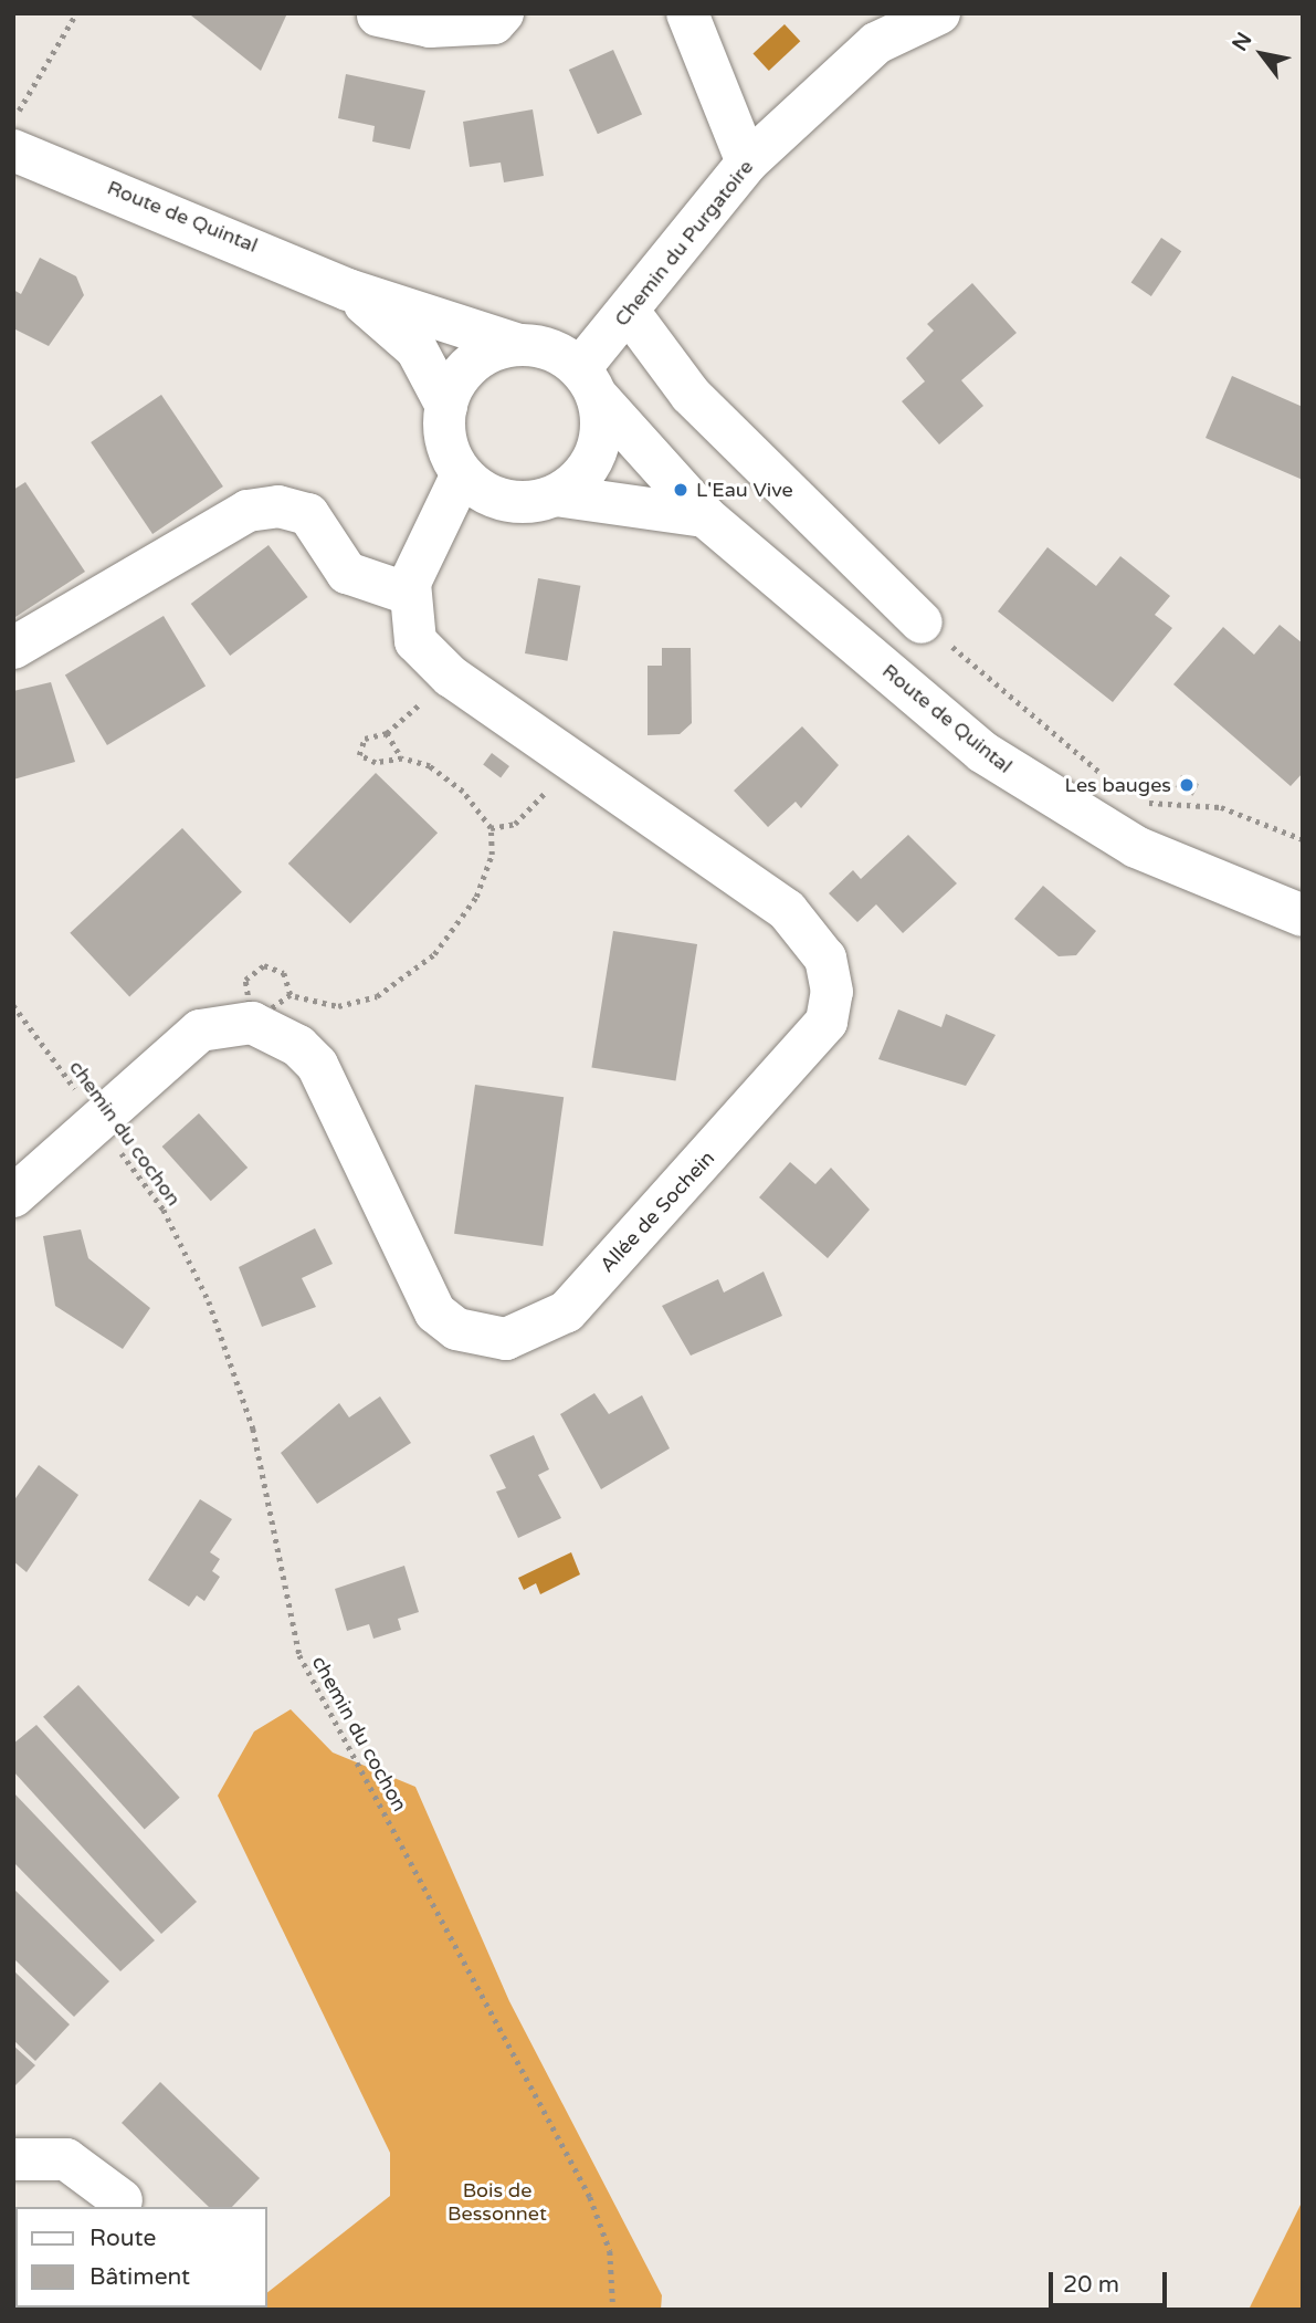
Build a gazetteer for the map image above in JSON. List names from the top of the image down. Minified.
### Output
{"streets":{"street":["Route de Quintal","Chemin du Purgatoire","Allée de Sochein"],"path":["chemin du cochon"]},"crossings":[["Route de Quintal","Chemin du Purgatoire"],["chemin du cochon","Allée de Sochein"]],"parks":["Bois de Bessonnet"],"places":["L'Eau Vive","Les bauges"],"legend":["Route","Bâtiment"],"scale_bar":"20 m","north":"top left"}
